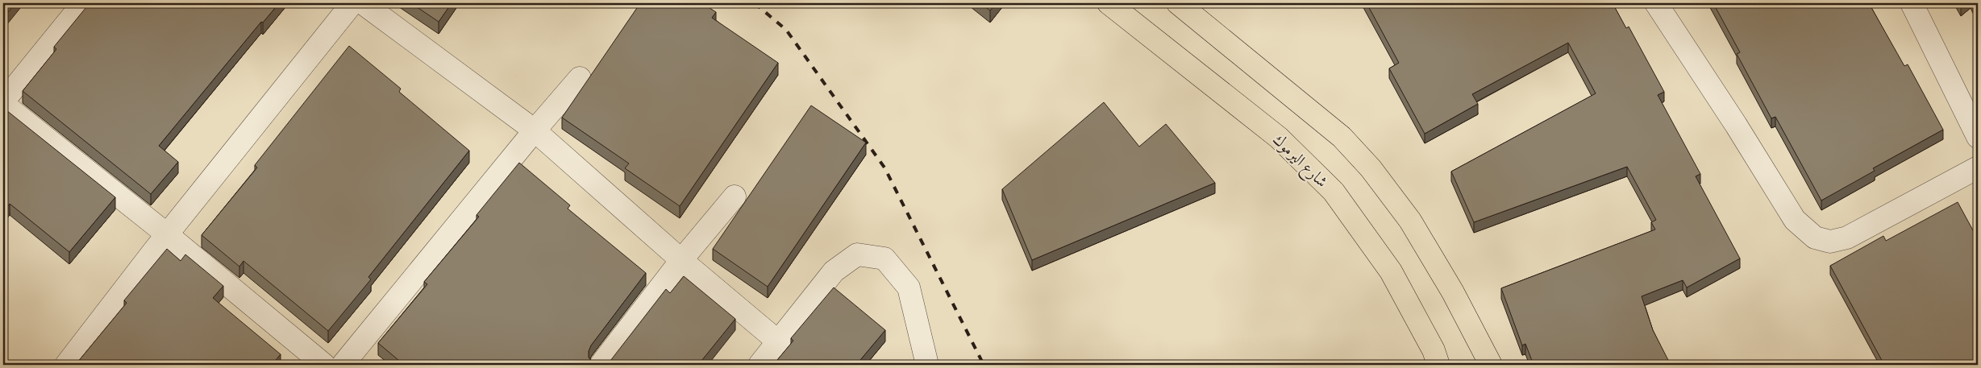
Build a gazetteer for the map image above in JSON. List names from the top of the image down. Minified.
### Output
{"streets":{"highway":["شارع اليرموك"]}}
